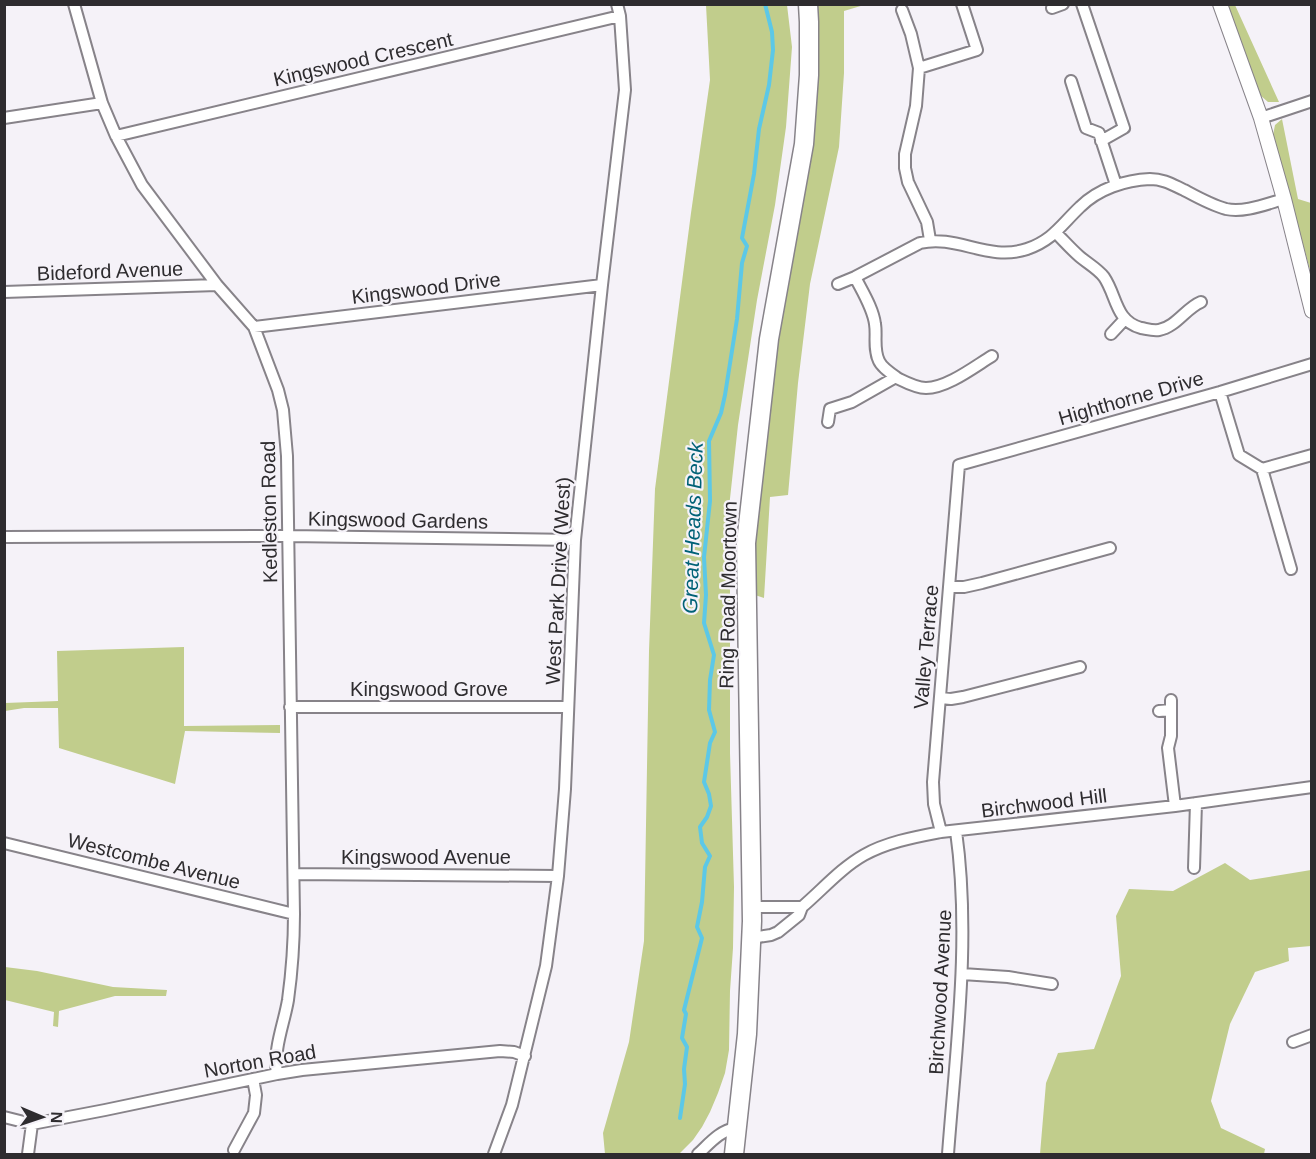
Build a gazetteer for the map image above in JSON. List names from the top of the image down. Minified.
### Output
{"streets":{"highway":["Ring Road Moortown"],"street":["Kingswood Crescent","Bideford Avenue","Kingswood Drive","Highthorne Drive","Kedleston Road","Kingswood Gardens","West Park Drive (West)","Valley Terrace","Kingswood Grove","Birchwood Hill","Kingswood Avenue","Westcombe Avenue","Birchwood Avenue","Norton Road"]},"crossings":[["Kingswood Crescent","Kedleston Road"],["Kingswood Crescent","West Park Drive (West)"],["Bideford Avenue","Kedleston Road"],["Kingswood Drive","Kedleston Road"],["Kingswood Drive","West Park Drive (West)"],["Highthorne Drive","Valley Terrace"],["Kedleston Road","Kingswood Gardens"],["Kedleston Road","Kingswood Grove"],["Kedleston Road","Kingswood Avenue"],["Kedleston Road","Westcombe Avenue"],["Kedleston Road","Norton Road"],["Kingswood Gardens","West Park Drive (West)"],["West Park Drive (West)","Kingswood Grove"],["West Park Drive (West)","Kingswood Avenue"],["West Park Drive (West)","Norton Road"],["Ring Road Moortown","Birchwood Hill"],["Valley Terrace","Birchwood Hill"],["Birchwood Hill","Birchwood Avenue"]],"water":["Great Heads Beck"],"north":"right"}
